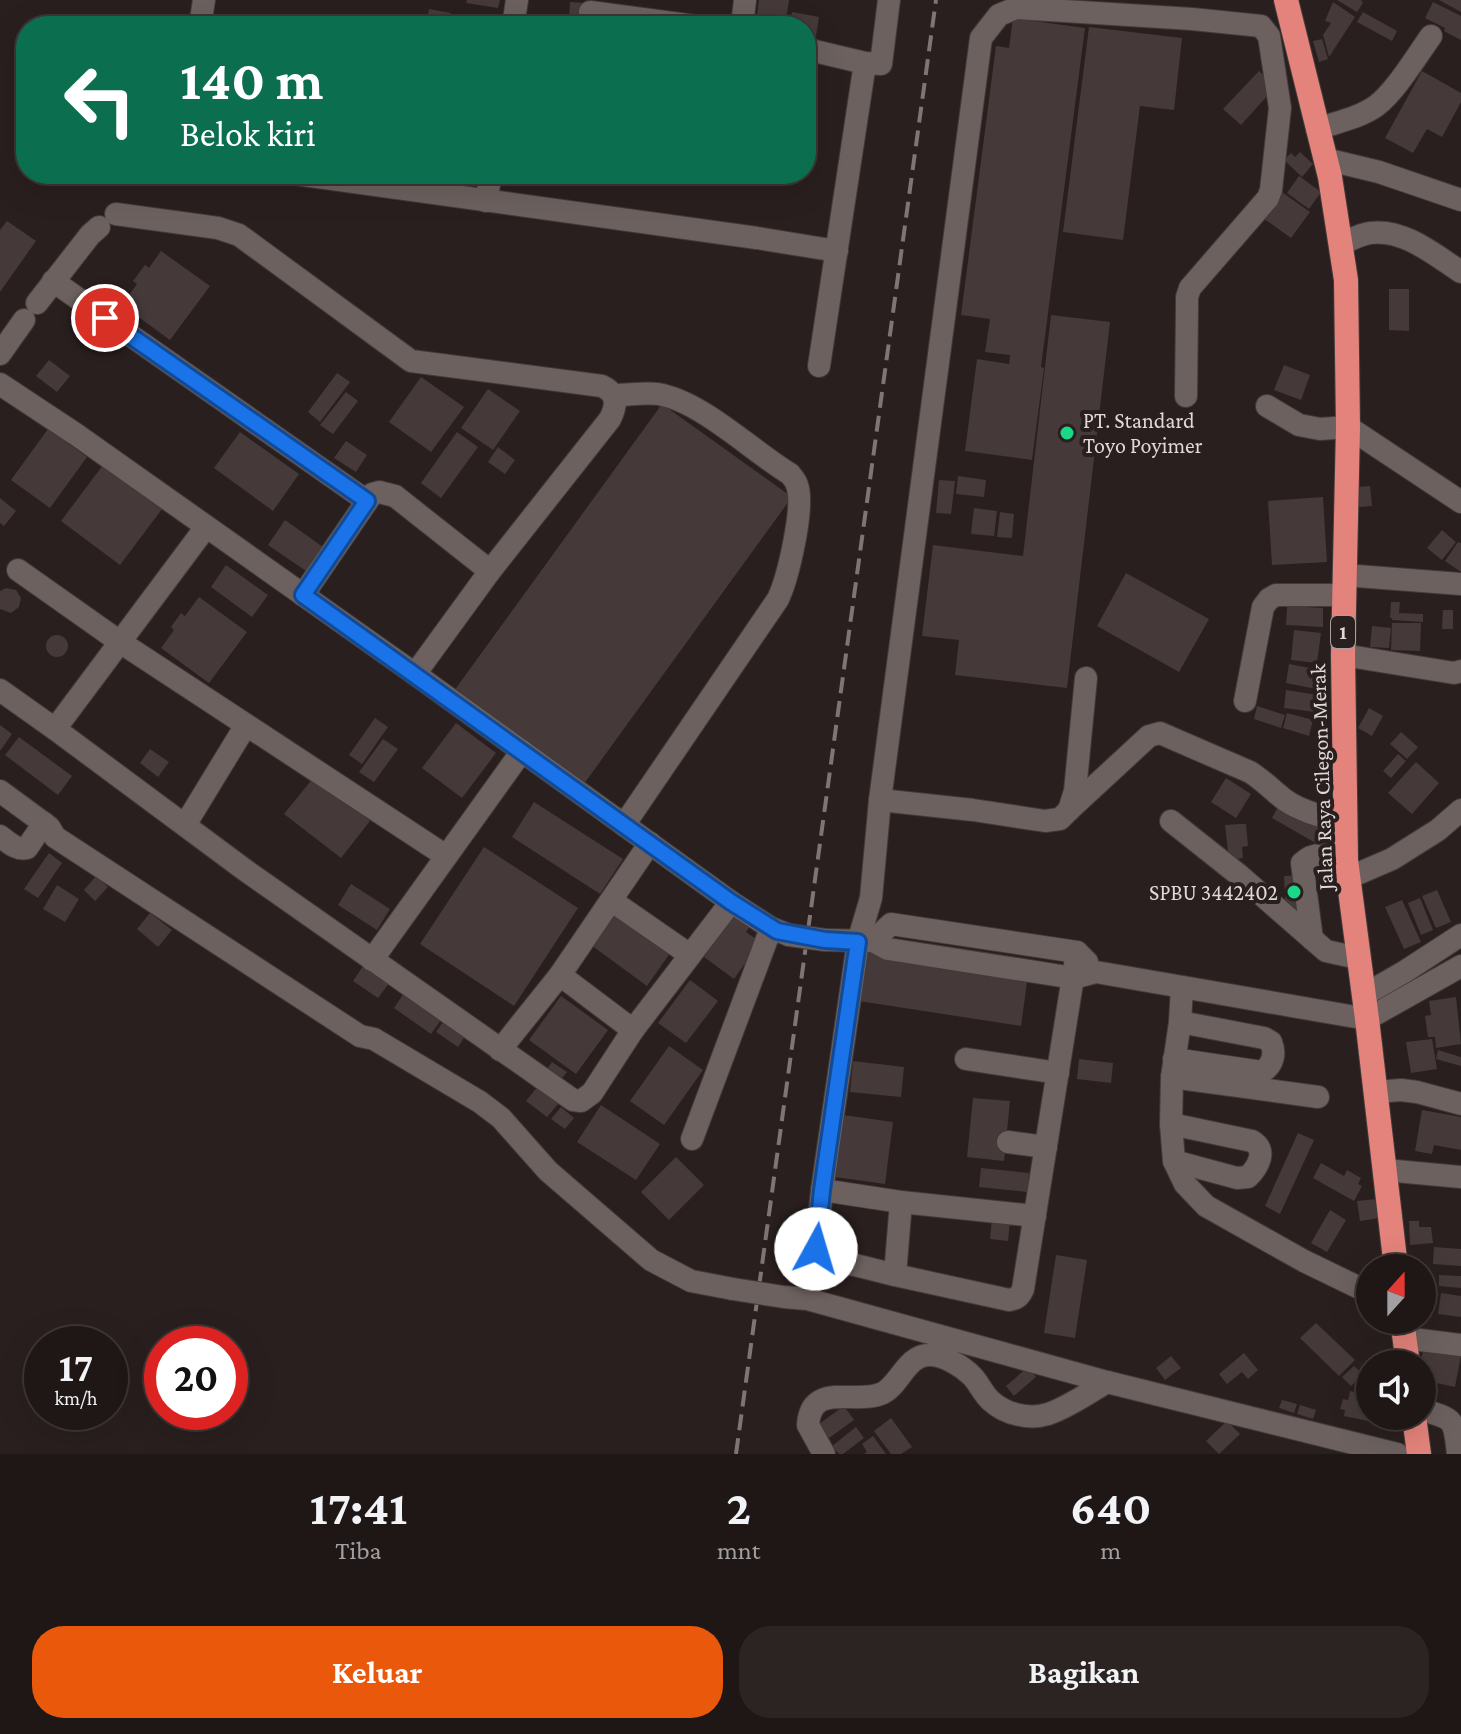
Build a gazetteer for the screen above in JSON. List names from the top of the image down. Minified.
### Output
{"streets":{"highway":["1","Jalan Raya Cilegon-Merak"]},"places":["PT. Standard Toyo Poyimer","SPBU 3442402"],"north":"top","page":{"turn":["140 m","Belok kiri"],"speed":"17 km/h","limit":"20","eta":["17:41","Tiba","2","mnt","640","m"],"buttons":["Keluar","Bagikan"]}}
